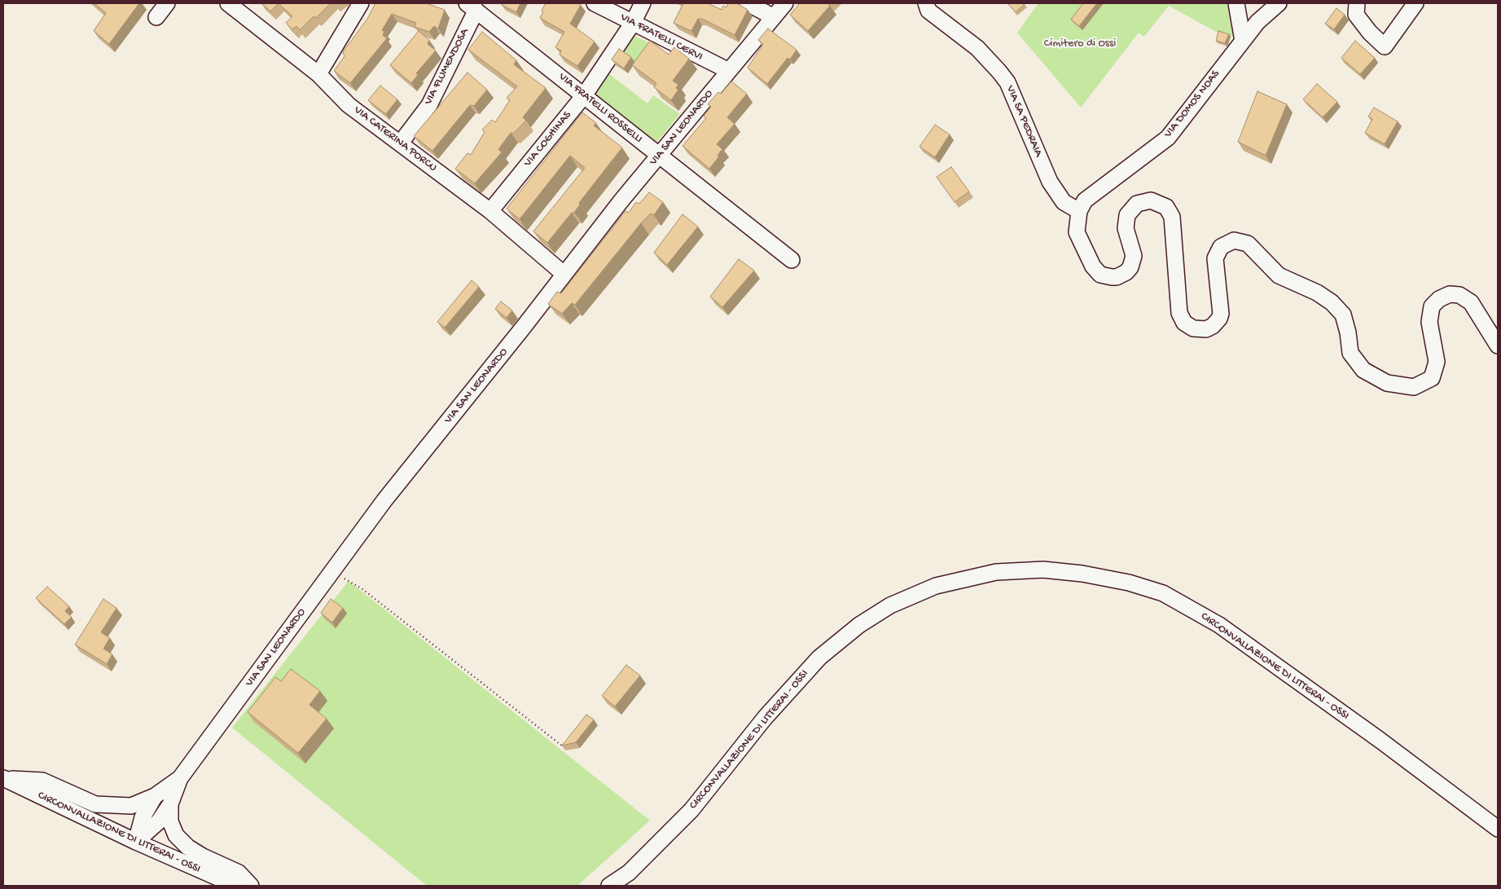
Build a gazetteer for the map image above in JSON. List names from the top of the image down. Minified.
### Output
{"streets":{"street":["VIA FRATELLI CERVI","VIA FLUMENDOSA","VIA DOMOS NOAS","VIA FRATELLI ROSSELLI","VIA SA PEDRAIA","VIA SAN LEONARDO","VIA CATERINA PORCU","VIA COGHINAS","CIRCONVALLAZIONE DI LITTERAI - OSSI"]},"crossings":[["VIA FRATELLI CERVI","VIA SAN LEONARDO"],["VIA FRATELLI CERVI","VIA COGHINAS"],["VIA FLUMENDOSA","VIA FRATELLI ROSSELLI"],["VIA FLUMENDOSA","VIA CATERINA PORCU"],["VIA DOMOS NOAS","VIA SA PEDRAIA"],["VIA FRATELLI ROSSELLI","VIA SAN LEONARDO"],["VIA FRATELLI ROSSELLI","VIA COGHINAS"],["VIA SAN LEONARDO","VIA CATERINA PORCU"],["VIA SAN LEONARDO","CIRCONVALLAZIONE DI LITTERAI - OSSI"],["VIA CATERINA PORCU","VIA COGHINAS"]],"parks":["Cimitero di Ossi"]}
